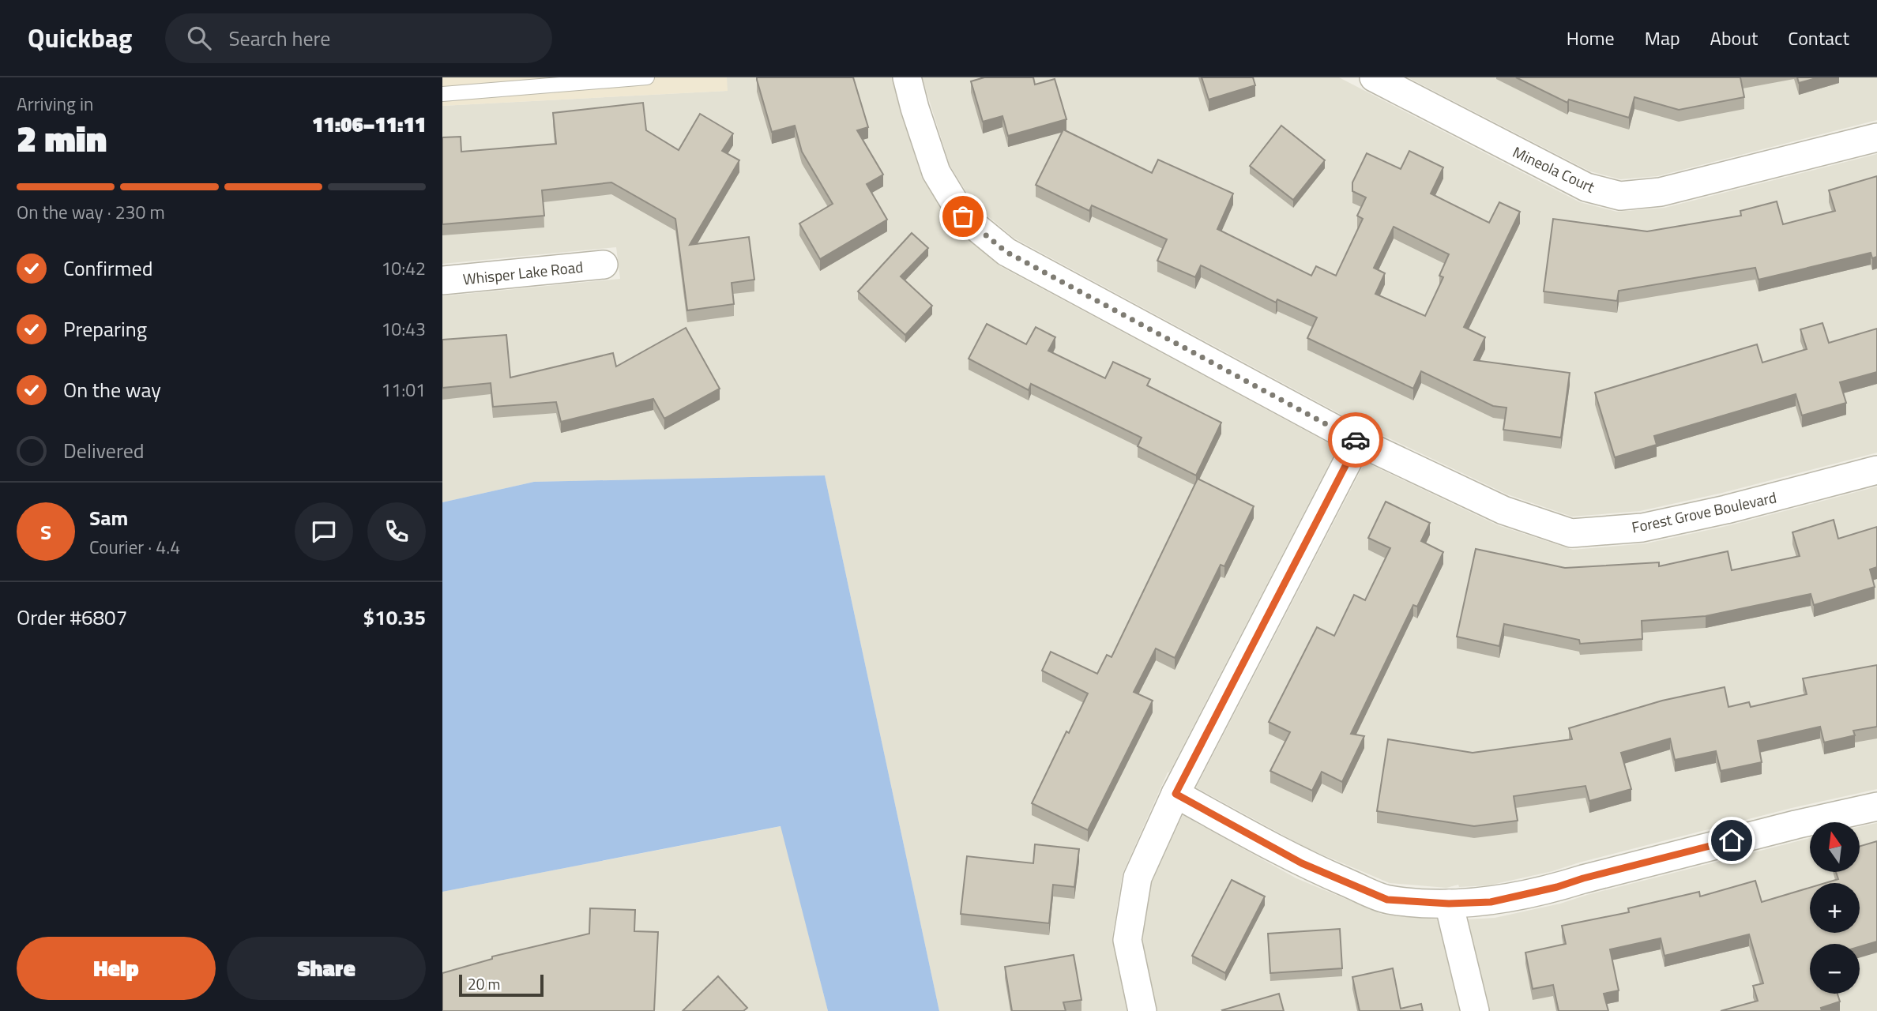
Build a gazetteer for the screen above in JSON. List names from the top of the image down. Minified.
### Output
{"streets":{"street":["Mineola Court","Whisper Lake Road","Forest Grove Boulevard"]},"scale_bar":"20 m","north":"top","page":{"header":"Quickbag","search":"Search here","nav":["Home","Map","About","Contact"],"heading":["2 min","Arriving in","11:06–11:11"],"panel":["Sam","Courier · 4.4","Order #6807","$10.35"],"bar":"On the way · 230 m","list":[["Confirmed","10:42"],["Preparing","10:43"],["On the way","11:01"],"Delivered"],"round":"S","map_buttons":["+","−"],"buttons":["Help","Share"],"scale":"20 m"}}
